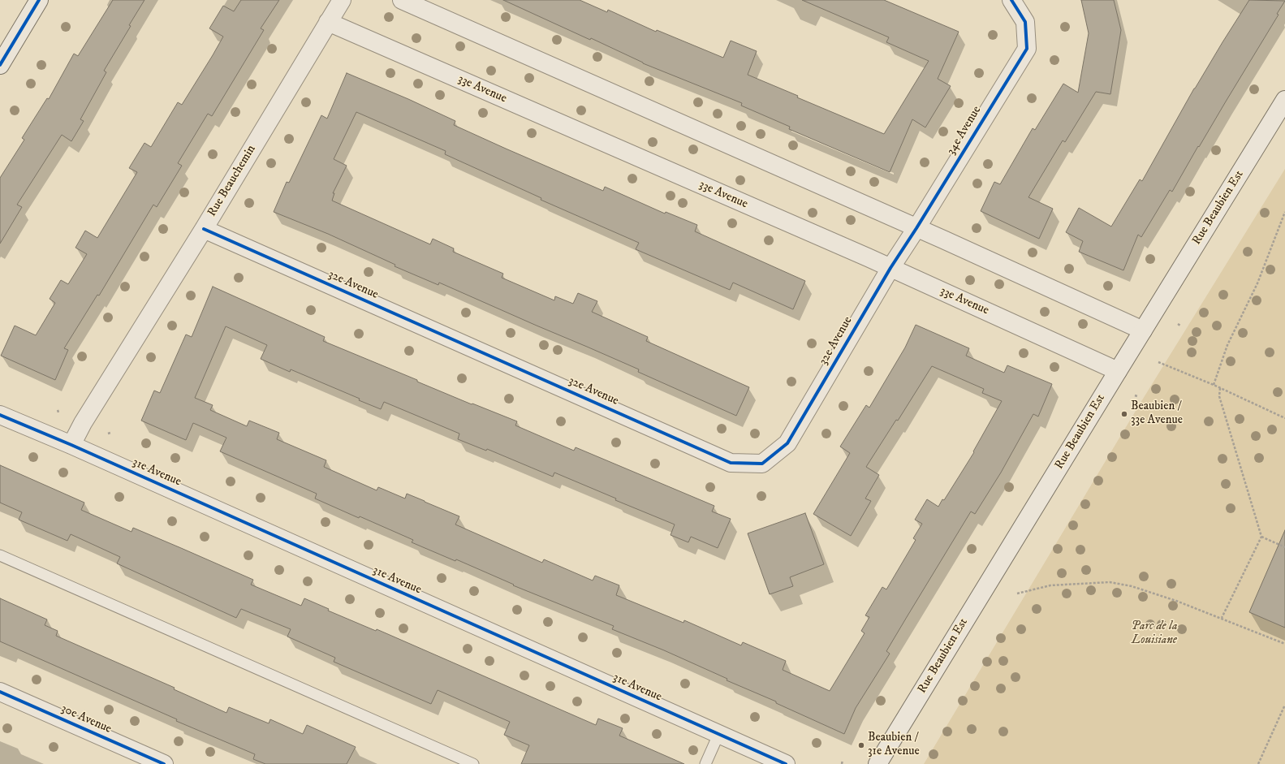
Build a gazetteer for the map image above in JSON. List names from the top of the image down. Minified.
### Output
{"streets":{"street":["33e Avenue","34e Avenue","Rue Beauchemin","Rue Beaubien Est","32e Avenue","31e Avenue","30e Avenue"]},"crossings":[["33e Avenue","34e Avenue"],["33e Avenue","Rue Beauchemin"],["33e Avenue","Rue Beaubien Est"],["33e Avenue","32e Avenue"],["34e Avenue","32e Avenue"],["Rue Beauchemin","32e Avenue"],["Rue Beauchemin","31e Avenue"]],"parks":["Parc de la Louisiane"],"places":["Beaubien / 33e Avenue","Beaubien / 31e Avenue"]}
